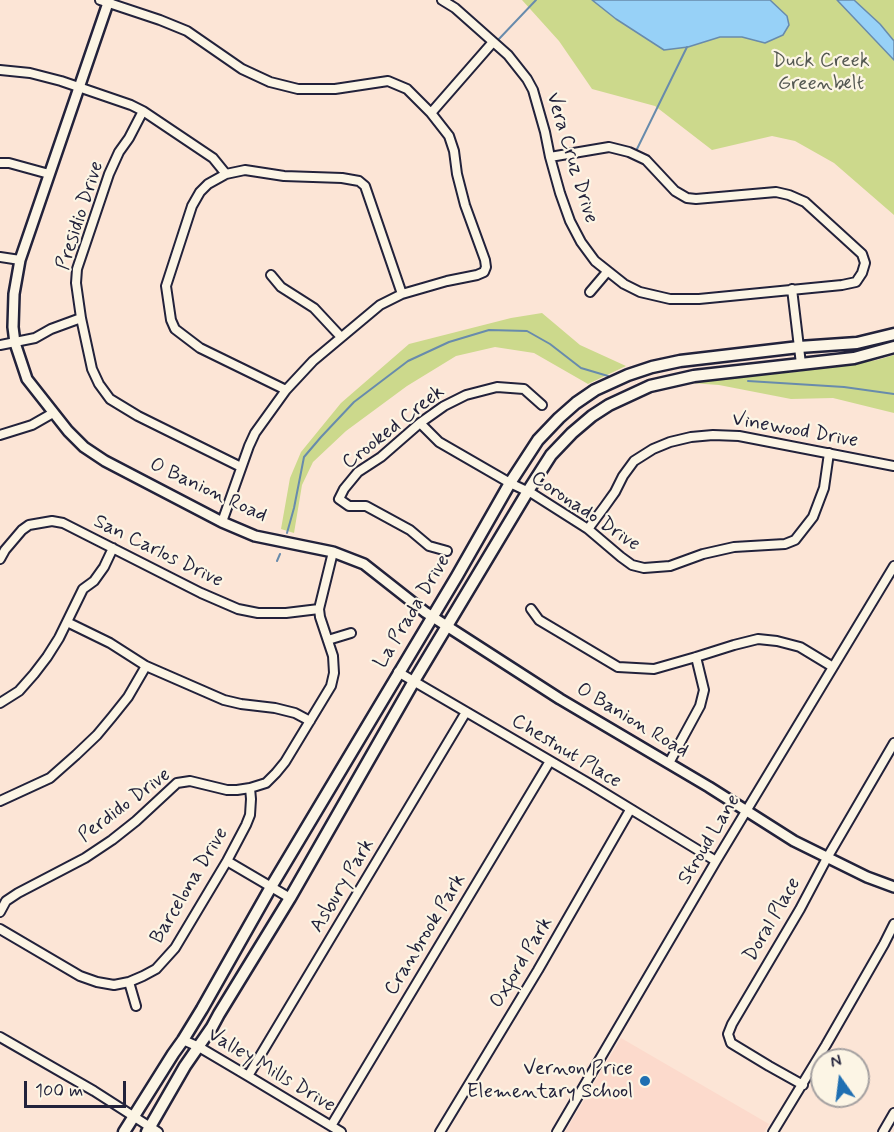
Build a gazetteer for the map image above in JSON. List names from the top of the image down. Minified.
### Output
{"streets":{"main road":["La Prada Drive"],"street":["Vera Cruz Drive","Presidio Drive","Crooked Creek","Vinewood Drive","O Banion Road","Coronado Drive","San Carlos Drive","Chestnut Place","Perdido Drive","Stroud Lane","Barcelona Drive","Asbury Park","Doral Place","Cranbrook Park","Oxford Park","Valley Mills Drive"]},"crossings":[["Crooked Creek","Coronado Drive"],["Vinewood Drive","Coronado Drive"],["O Banion Road","La Prada Drive"],["O Banion Road","Perdido Drive"],["O Banion Road","Stroud Lane"],["O Banion Road","Doral Place"],["Coronado Drive","La Prada Drive"],["San Carlos Drive","Perdido Drive"],["La Prada Drive","Chestnut Place"],["La Prada Drive","Valley Mills Drive"],["Chestnut Place","Stroud Lane"],["Chestnut Place","Asbury Park"],["Chestnut Place","Cranbrook Park"],["Chestnut Place","Oxford Park"],["Perdido Drive","Barcelona Drive"],["Asbury Park","Valley Mills Drive"],["Cranbrook Park","Valley Mills Drive"]],"parks":["Duck Creek Greenbelt"],"places":["Vernon Price Elementary School"],"scale_bar":"100 m","north":"top"}
